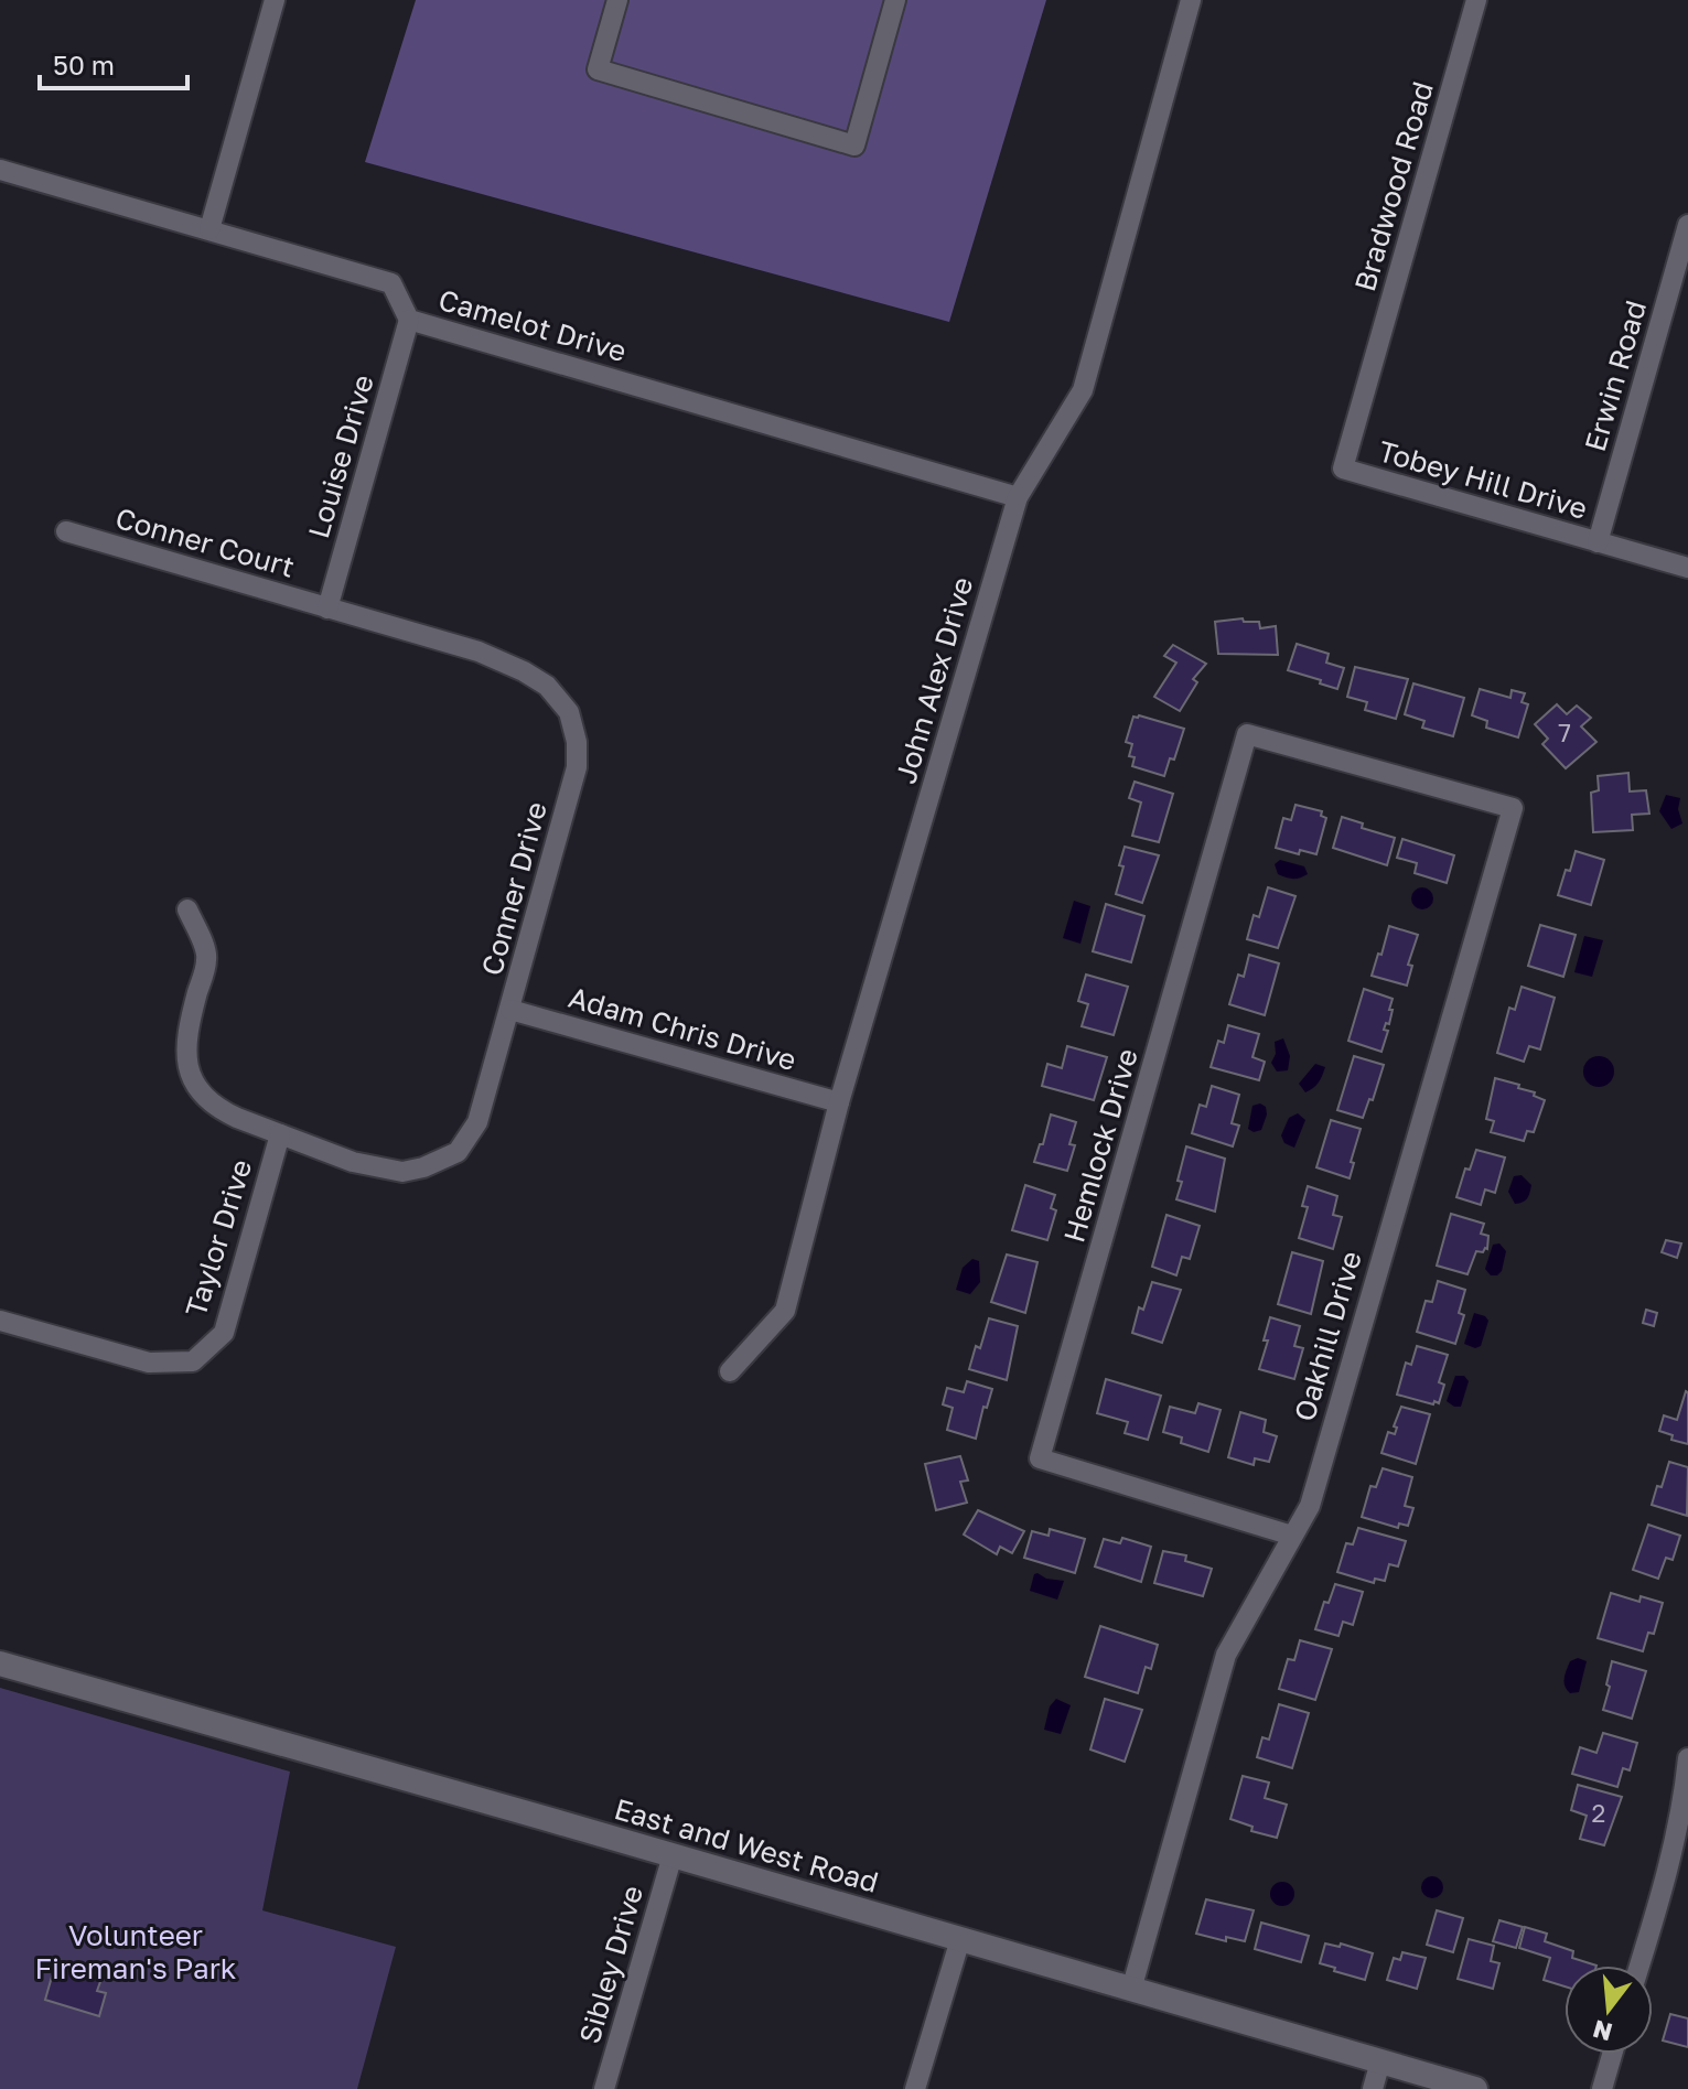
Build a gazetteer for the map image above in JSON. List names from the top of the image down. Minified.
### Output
{"streets":{"street":["Bradwood Road","Camelot Drive","Erwin Road","Louise Drive","Tobey Hill Drive","Conner Court","John Alex Drive","Conner Drive","Adam Chris Drive","Hemlock Drive","Taylor Drive","Oakhill Drive","East and West Road","Sibley Drive"]},"crossings":[["Bradwood Road","Tobey Hill Drive"],["Camelot Drive","Louise Drive"],["Camelot Drive","John Alex Drive"],["Erwin Road","Tobey Hill Drive"],["Louise Drive","Conner Court"],["Louise Drive","Conner Drive"],["Conner Court","Conner Drive"],["John Alex Drive","Adam Chris Drive"],["Conner Drive","Adam Chris Drive"],["Conner Drive","Taylor Drive"],["Hemlock Drive","Oakhill Drive"],["Oakhill Drive","East and West Road"],["East and West Road","Sibley Drive"]],"parks":["Volunteer Fireman's Park"],"house_numbers":["7","2"],"scale_bar":"50 m","north":"bottom"}
